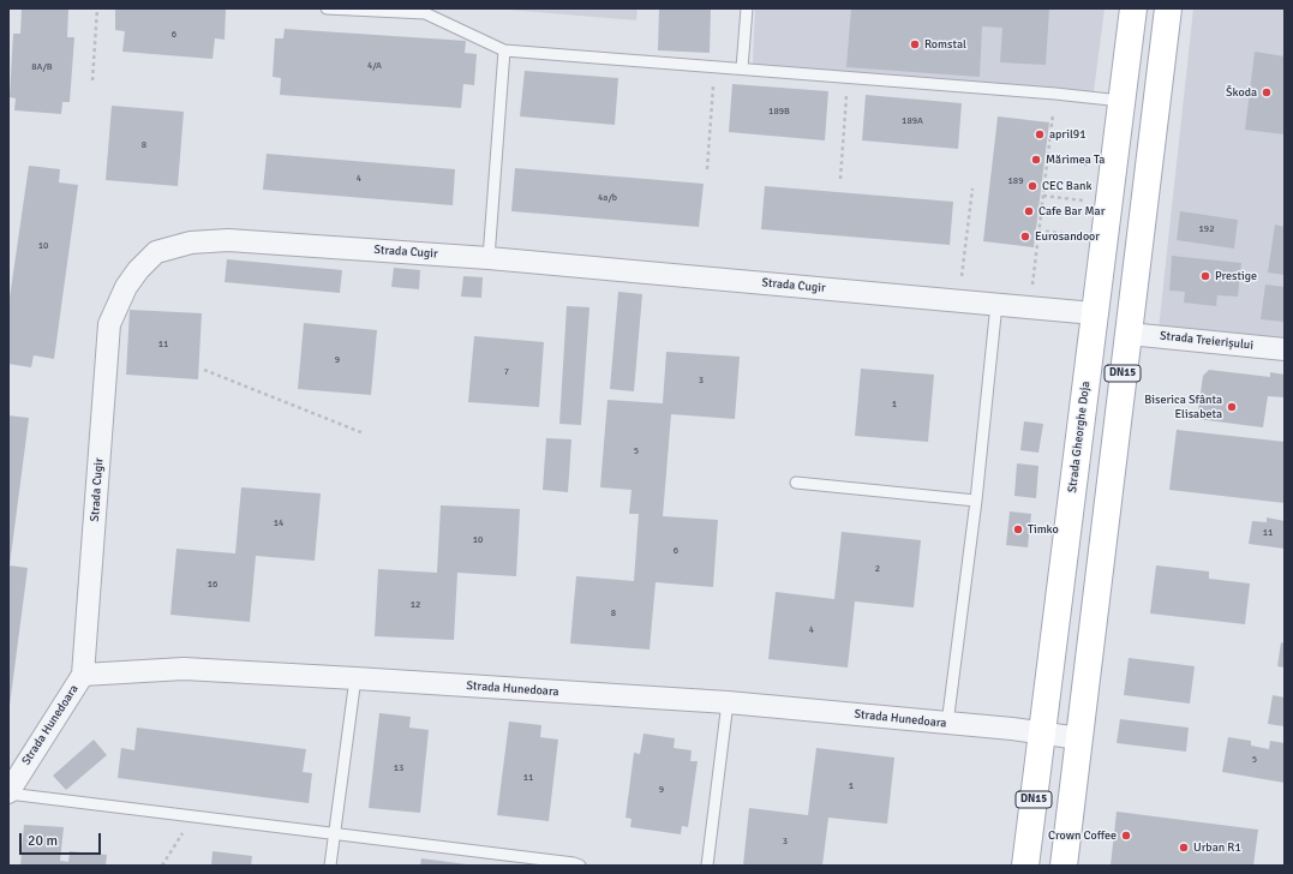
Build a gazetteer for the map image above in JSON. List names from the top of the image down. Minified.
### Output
{"streets":{"main road":["DN15","Strada Gheorghe Doja"],"street":["Strada Cugir","Strada Treierișului","Strada Hunedoara"]},"crossings":[["Strada Cugir","Strada Gheorghe Doja"],["Strada Cugir","Strada Hunedoara"],["Strada Treierișului","DN15"],["DN15","Strada Hunedoara"],["Strada Gheorghe Doja","Strada Hunedoara"]],"places":["Romstal","Škoda","april91","Mărimea Ta","CEC Bank","Cafe Bar Mar","Eurosandoor","Prestige","Biserica Sfânta Elisabeta","Timko","Crown Coffee","Urban R1"],"house_numbers":["6","4/A","8A/B","189B","189A","8","4","189","4a/b","192","10","11","9","7","3","1","5","14","11","10","6","2","16","12","8","4","5","13","11","1","9","3"],"scale_bar":"20 m"}
